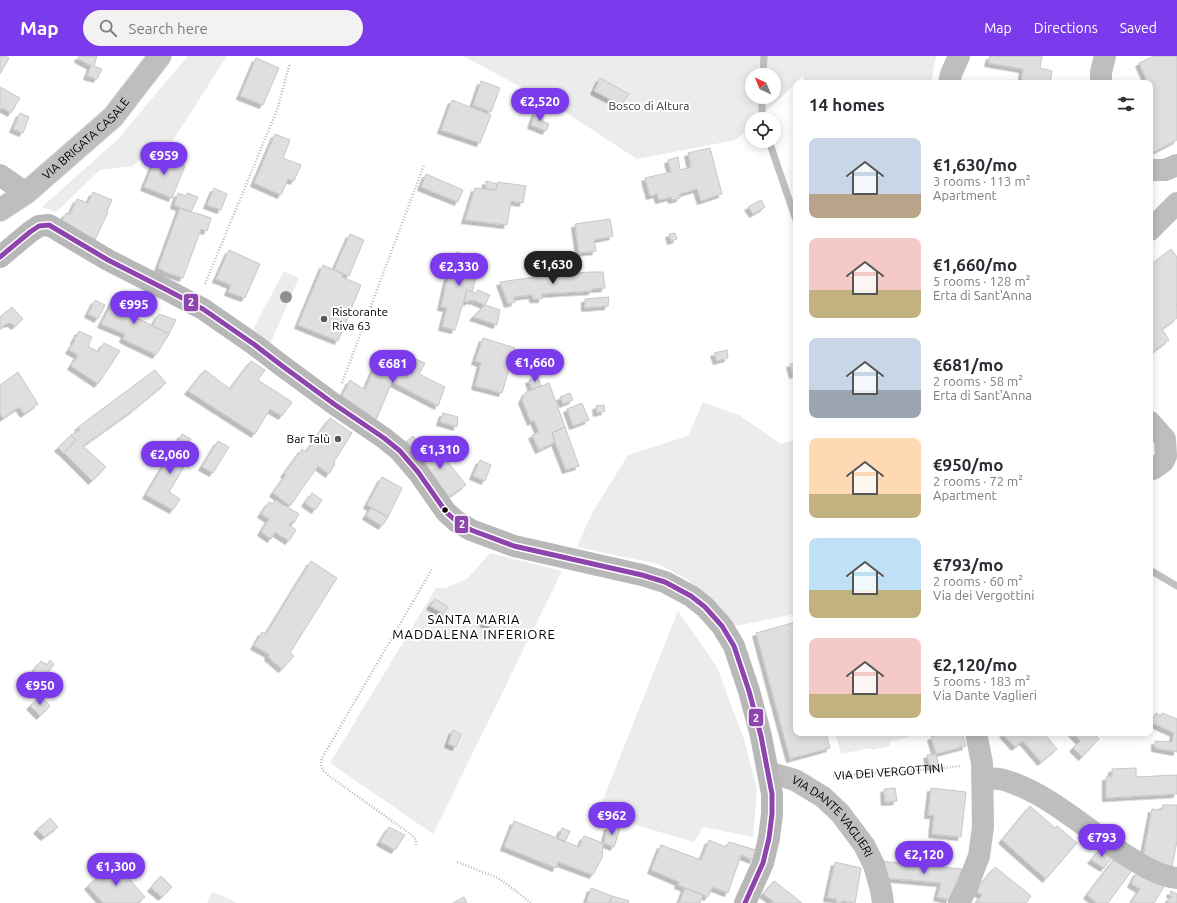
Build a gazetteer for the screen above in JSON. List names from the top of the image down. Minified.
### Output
{"streets":{"street":["VIA BRIGATA CASALE","VIA DANTE VAGLIERI"],"path":["VIA DEI VERGOTTINI"]},"districts":["SANTA MARIA MADDALENA INFERIORE"],"parks":["Bosco di Altura"],"places":["Ristorante Riva 63","Bar Talù"],"lines":["transit line 2"],"north":"top left","page":{"header":"Map","search":"Search here","nav":["Map","Directions","Saved"],"heading":"14 homes","price":["€2,520","€959","€1,630","€2,330","€995","€1,660","€681","€1,310","€2,060","€950","€962","€793","€2,120","€1,300"],"list":[{"name":"€1,630/mo","note":"3 rooms · 113 m² · Apartment"},{"name":"€1,660/mo","note":"5 rooms · 128 m² · Erta di Sant'Anna"},{"name":"€681/mo","note":"2 rooms · 58 m² · Erta di Sant'Anna"},{"name":"€950/mo","note":"2 rooms · 72 m² · Apartment"},{"name":"€793/mo","note":"2 rooms · 60 m² · Via dei Vergottini"},{"name":"€2,120/mo","note":"5 rooms · 183 m² · Via Dante Vaglieri"}]}}
